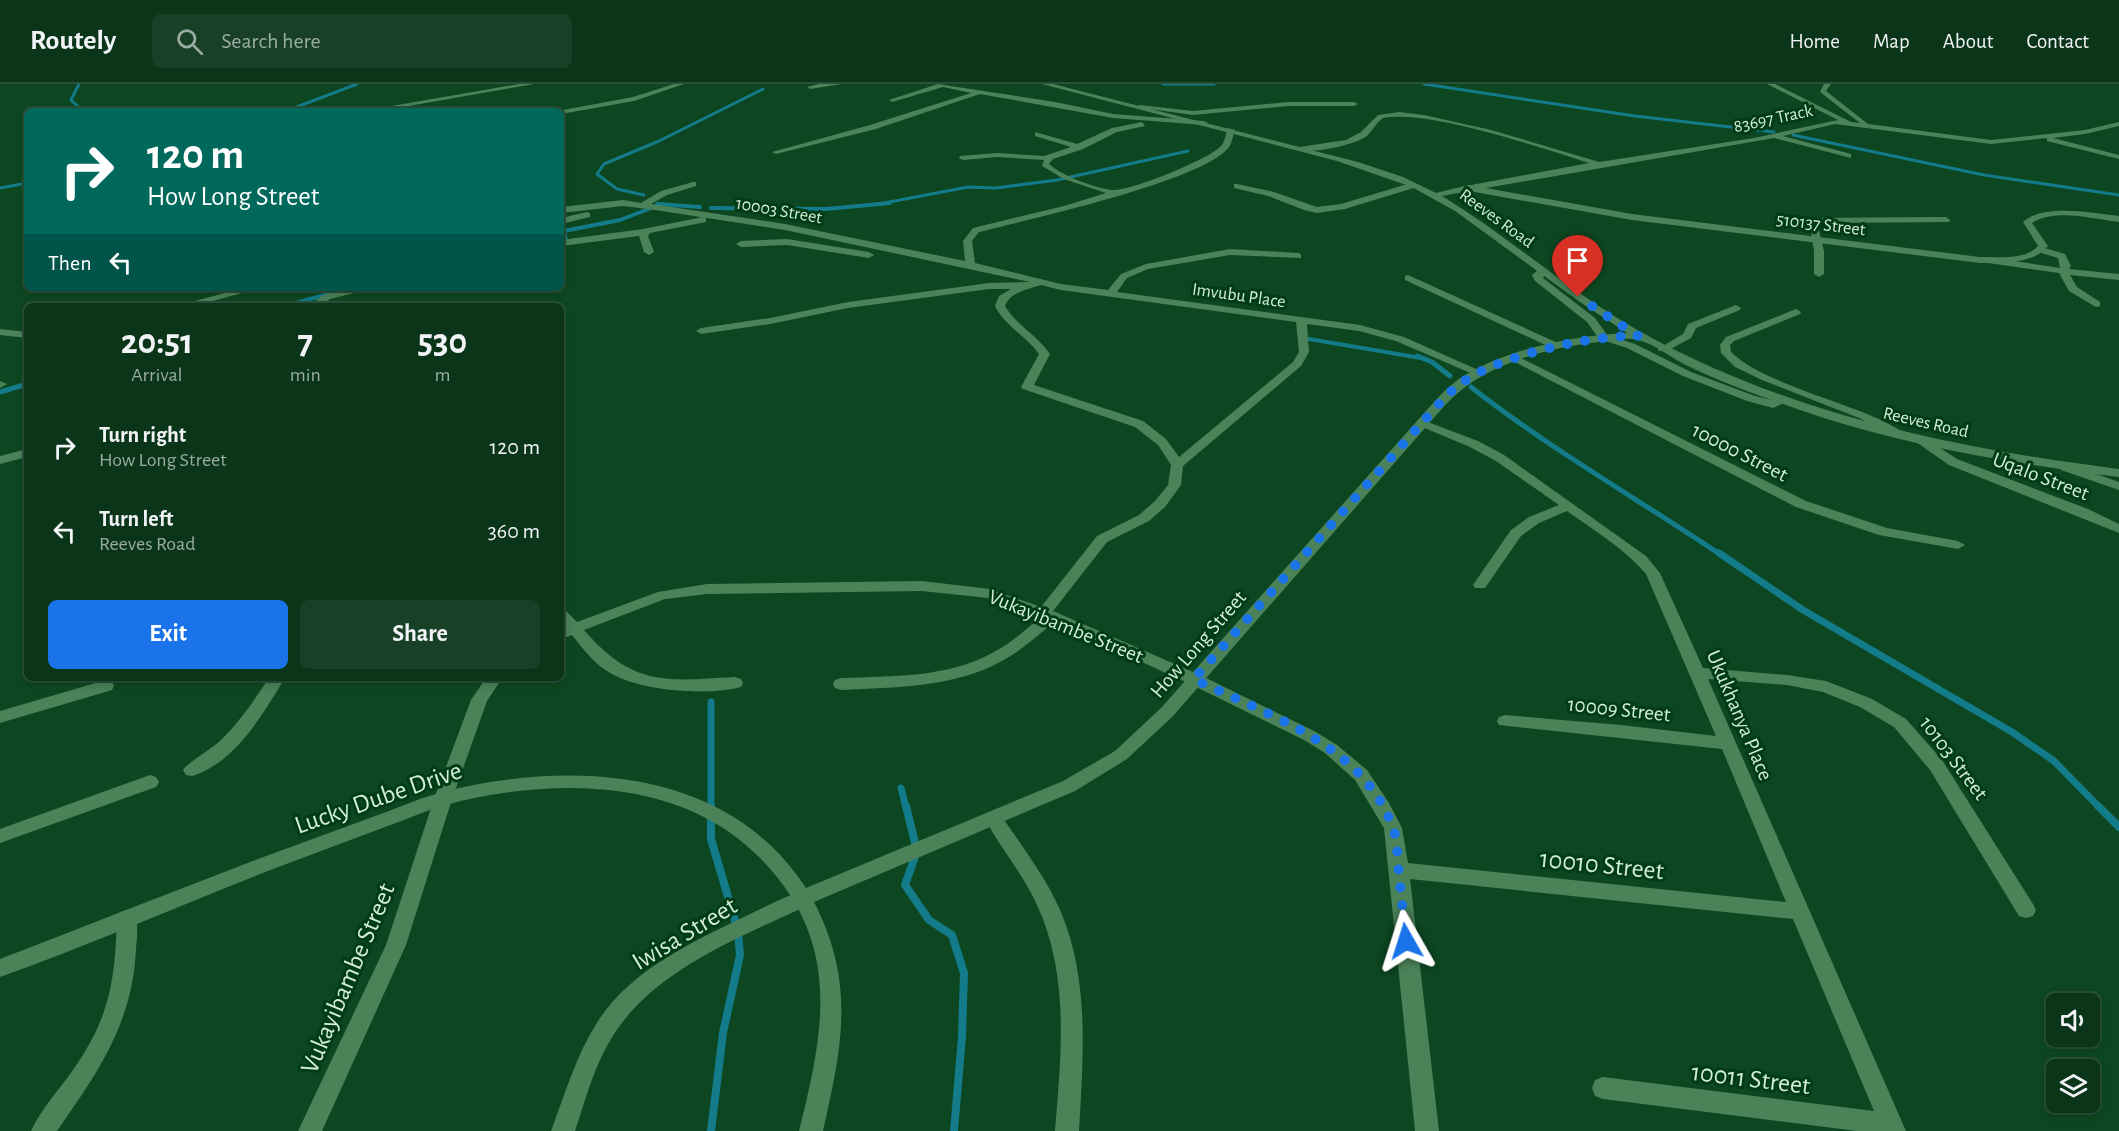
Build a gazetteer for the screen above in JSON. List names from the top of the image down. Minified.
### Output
{"streets":{"street":["83697 Track","10003 Street","Reeves Road","510137 Street","Imvubu Place","10000 Street","Uqalo Street","Vukayibambe Street","How Long Street","10009 Street","Ukukhanya Place","10103 Street","Lucky Dube Drive","10010 Street","Iwisa Street","10011 Street"]},"crossings":[["83697 Track","Reeves Road"],["83697 Track","510137 Street"],["10003 Street","Imvubu Place"],["Reeves Road","Uqalo Street"],["Reeves Road","How Long Street"],["Imvubu Place","How Long Street"],["10000 Street","How Long Street"],["Vukayibambe Street","How Long Street"],["Vukayibambe Street","Lucky Dube Drive"],["Vukayibambe Street","10010 Street"],["How Long Street","Ukukhanya Place"],["How Long Street","Lucky Dube Drive"],["How Long Street","Iwisa Street"],["10009 Street","Ukukhanya Place"],["Ukukhanya Place","10103 Street"],["Ukukhanya Place","10010 Street"],["Ukukhanya Place","10011 Street"],["Lucky Dube Drive","Iwisa Street"]],"page":{"header":"Routely","search":"Search here","nav":["Home","Map","About","Contact"],"turn":["120 m","How Long Street"],"then":"Then","eta":["20:51","Arrival","7","min","530","m"],"list":[{"name":"Turn right","note":"How Long Street","value":"120 m"},{"name":"Turn left","note":"Reeves Road","value":"360 m"}],"buttons":["Exit","Share"]}}
